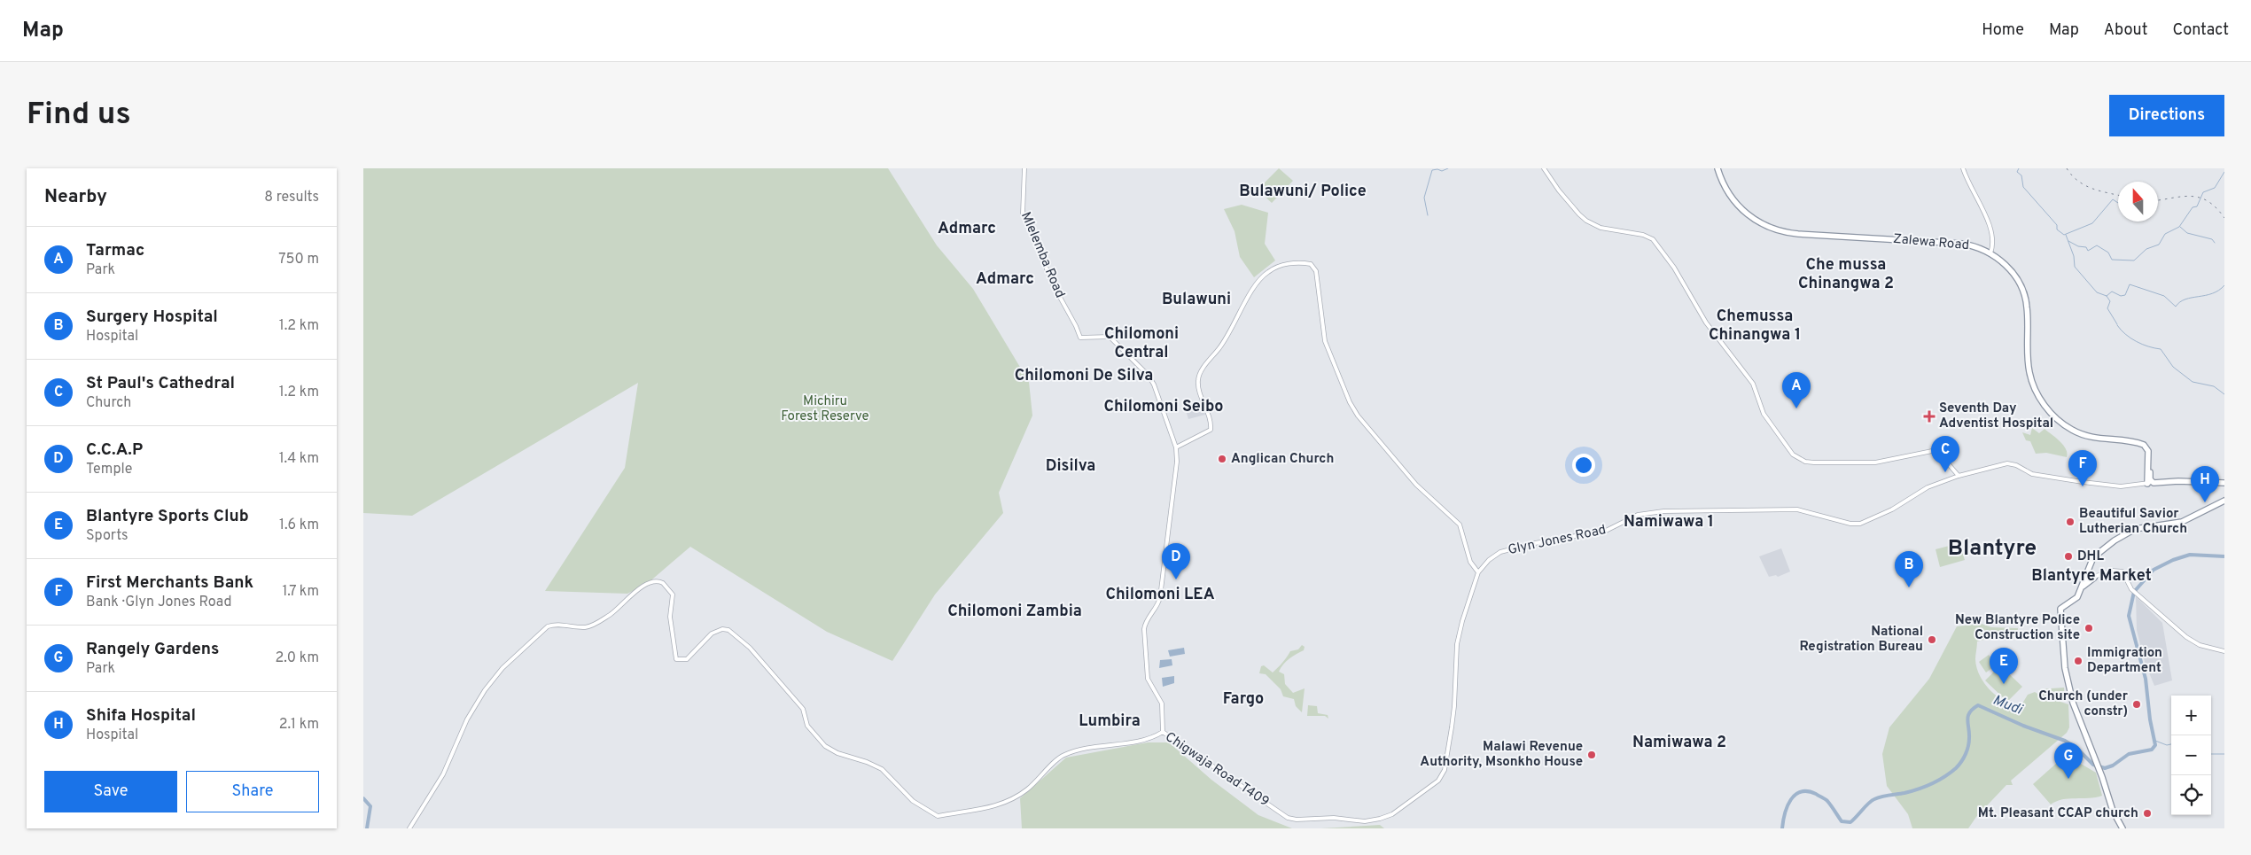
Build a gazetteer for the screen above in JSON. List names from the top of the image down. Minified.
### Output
{"streets":{"highway":["Zalewa Road"],"street":["Mlelemba Road","Glyn Jones Road","Chigwaja Road T409"]},"crossings":[["Zalewa Road","Glyn Jones Road"],["Glyn Jones Road","Chigwaja Road T409"]],"districts":["Bulawuni/ Police","Admarc","Che mussa Chinangwa 2","Admarc","Bulawuni","Chemussa Chinangwa 1","Chilomoni Central","Chilomoni De Silva","Chilomoni Seibo","Disilva","Namiwawa 1","Blantyre","Blantyre Market","Chilomoni LEA","Chilomoni Zambia","Fargo","Lumbira","Namiwawa 2"],"water":["Mudi"],"parks":["Michiru Forest Reserve"],"places":{"health":["Seventh Day Adventist Hospital"],"other":["Anglican Church","Beautiful Savior Lutherian Church","DHL","New Blantyre Police Construction site","National Registration Bureau","Immigration Department","Church (under constr)","Malawi Revenue Authority, Msonkho House","Mt. Pleasant CCAP church"]},"north":"top","page":{"header":"Map","nav":["Home","Map","About","Contact"],"buttons":["Directions",["Save","Share"]],"title":"Find us","heading":["Nearby","8 results"],"list":[{"mark":"A","name":"Tarmac","note":"Park","value":"750 m"},{"mark":"B","name":"Surgery Hospital","note":"Hospital","value":"1.2 km"},{"mark":"C","name":"St Paul's Cathedral","note":"Church","value":"1.2 km"},{"mark":"D","name":"C.C.A.P","note":"Temple","value":"1.4 km"},{"mark":"E","name":"Blantyre Sports Club","note":"Sports","value":"1.6 km"},{"mark":"F","name":"First Merchants Bank","note":"Bank · Glyn Jones Road","value":"1.7 km"},{"mark":"G","name":"Rangely Gardens","note":"Park","value":"2.0 km"},{"mark":"H","name":"Shifa Hospital","note":"Hospital","value":"2.1 km"}],"pins":["A","C","F","H","D","B","E","G"],"map_buttons":["+","−"]}}
